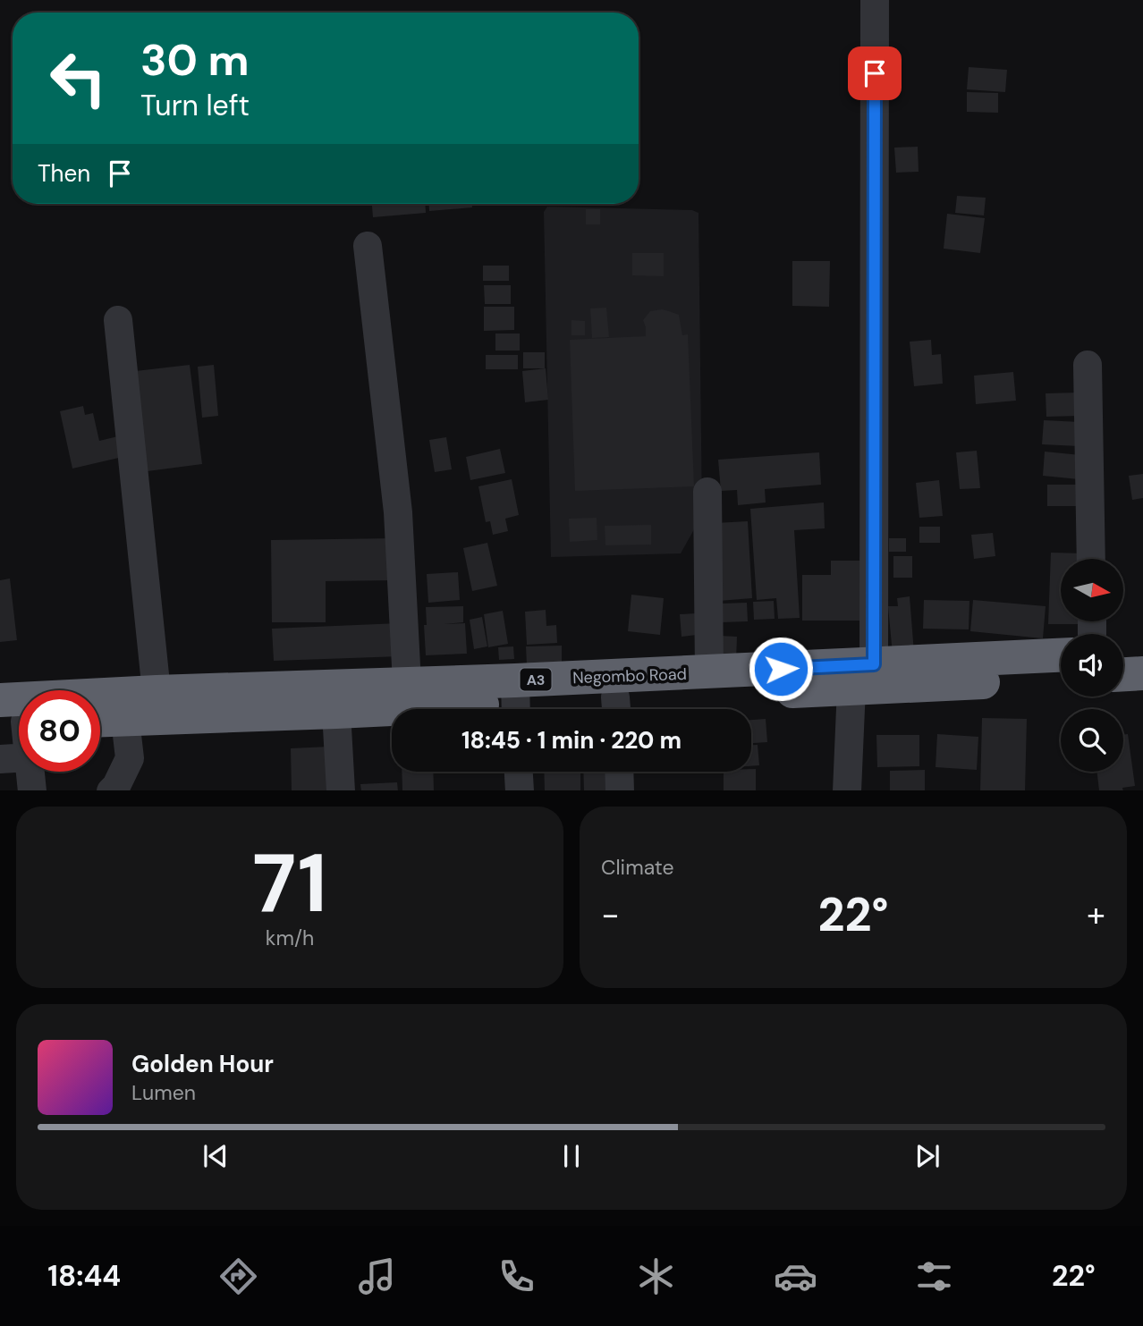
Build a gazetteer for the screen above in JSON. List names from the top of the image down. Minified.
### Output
{"streets":{"highway":["Negombo Road","A3"]},"north":"right","page":{"turn":["30 m","Turn left"],"then":"Then","limit":"80","trip":"18:45 · 1 min · 220 m","tile":[["71","km/h"],"Climate"],"heat":["−","22°","+"],"song":["Golden Hour","Lumen"],"tabs":["18:44","22°"]}}
